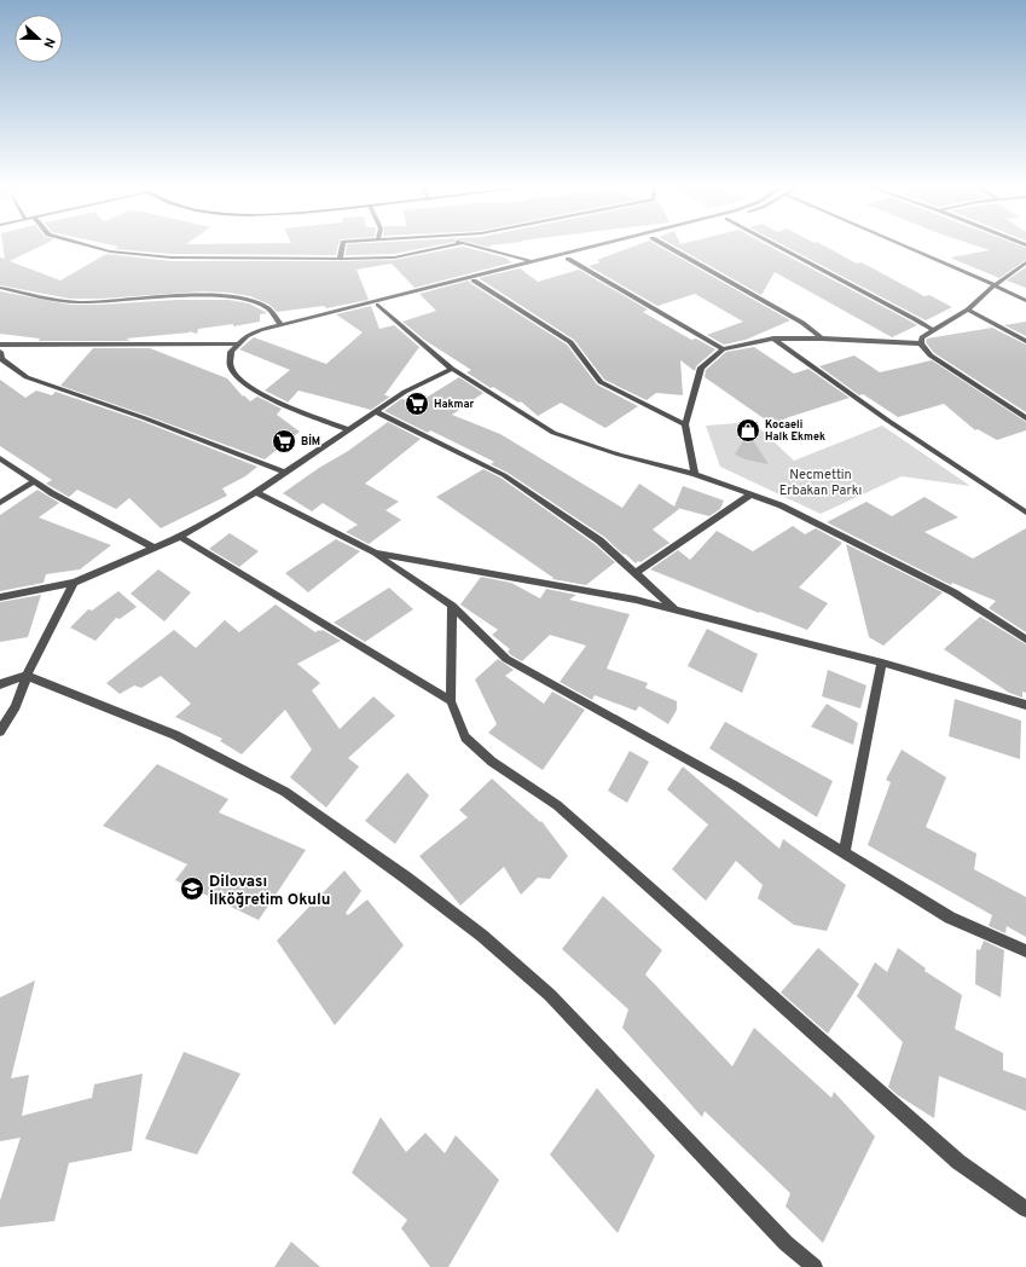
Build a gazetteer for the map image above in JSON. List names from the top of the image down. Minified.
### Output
{"parks":["Necmettin Erbakan Parkı"],"places":{"supermarket":["Hakmar","BİM"],"shop":["Kocaeli Halk Ekmek"],"school or university":["Dilovası İlköğretim Okulu"]},"north":"right"}
